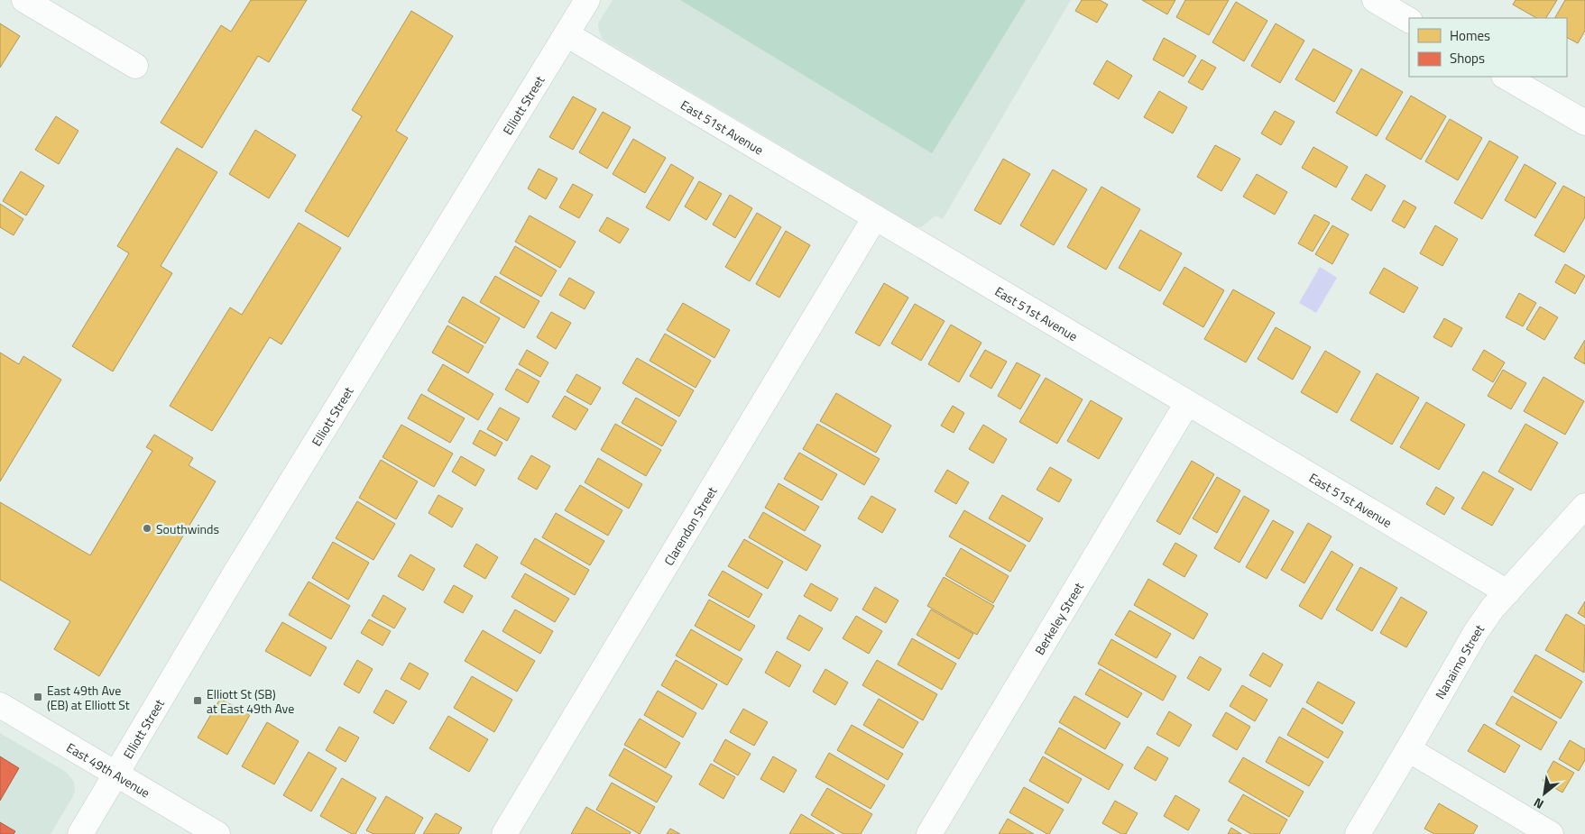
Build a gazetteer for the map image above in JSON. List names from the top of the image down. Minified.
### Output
{"streets":{"street":["Elliott Street","East 51st Avenue","Clarendon Street","Berkeley Street","Nanaimo Street","East 49th Avenue"]},"crossings":[["Elliott Street","East 51st Avenue"],["Elliott Street","East 49th Avenue"],["East 51st Avenue","Clarendon Street"],["East 51st Avenue","Berkeley Street"],["East 51st Avenue","Nanaimo Street"]],"places":{"other":["Southwinds"],"transit":["East 49th Ave (EB) at Elliott St","Elliott St (SB) at East 49th Ave"]},"legend":["Homes","Shops"],"north":"bottom left"}
